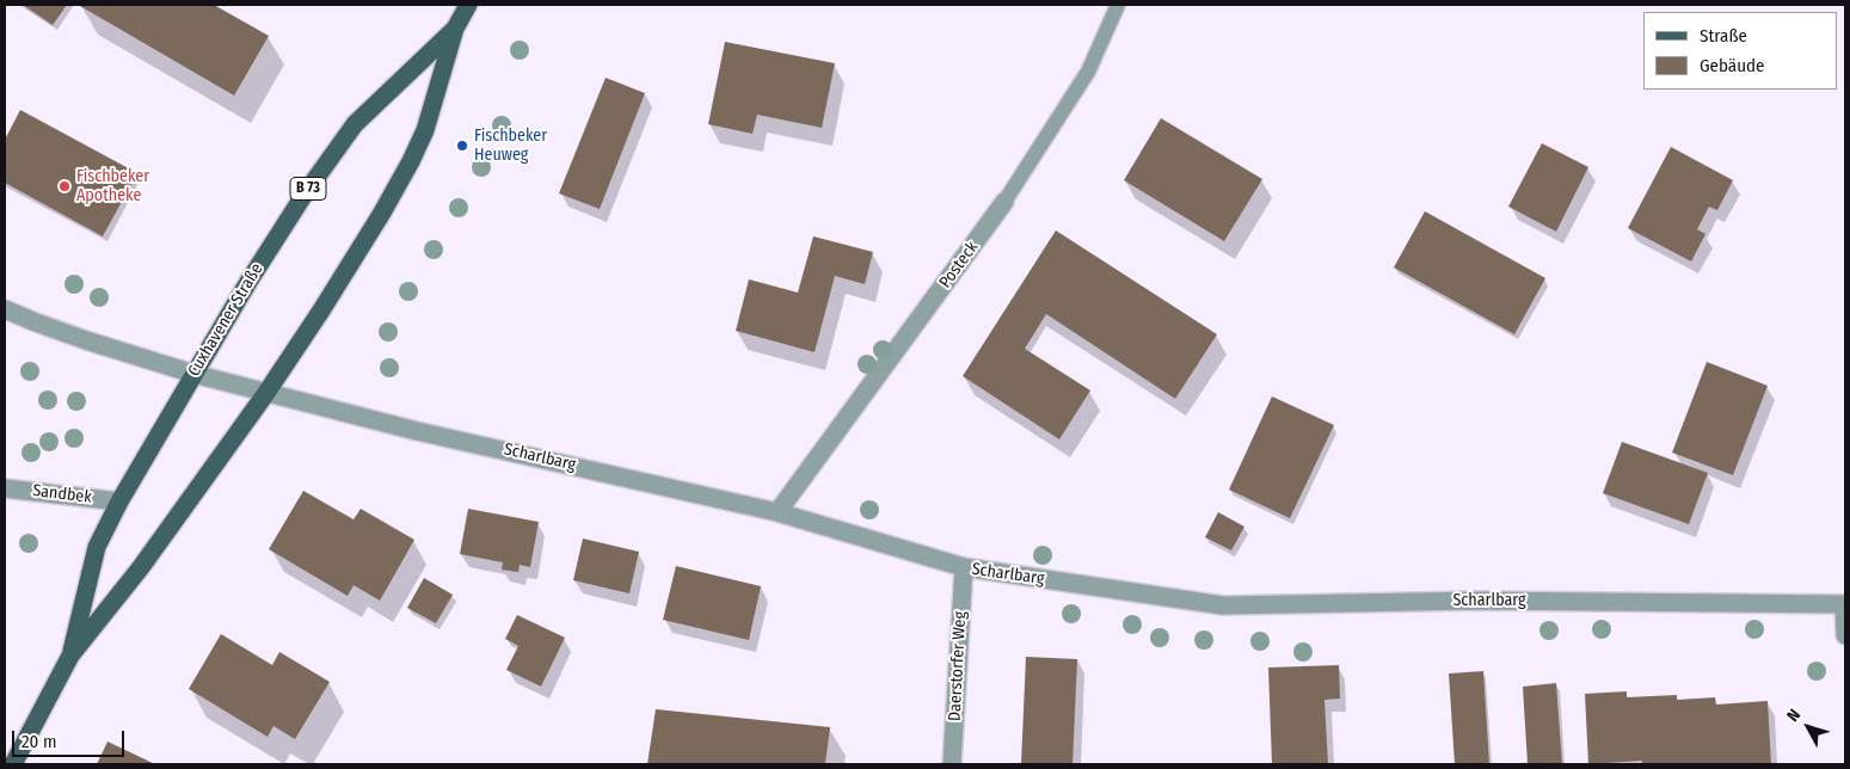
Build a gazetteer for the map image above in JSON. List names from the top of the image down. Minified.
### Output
{"streets":{"main road":["B 73","Cuxhavener Straße"],"street":["Posteck","Scharlbarg","Sandbek","Daerstorfer Weg"]},"crossings":[["Posteck","Scharlbarg"],["Cuxhavener Straße","Scharlbarg"],["Cuxhavener Straße","Sandbek"],["Scharlbarg","Daerstorfer Weg"]],"places":["Fischbeker Heuweg","Fischbeker Apotheke"],"legend":["Straße","Gebäude"],"scale_bar":"20 m","north":"top left"}
